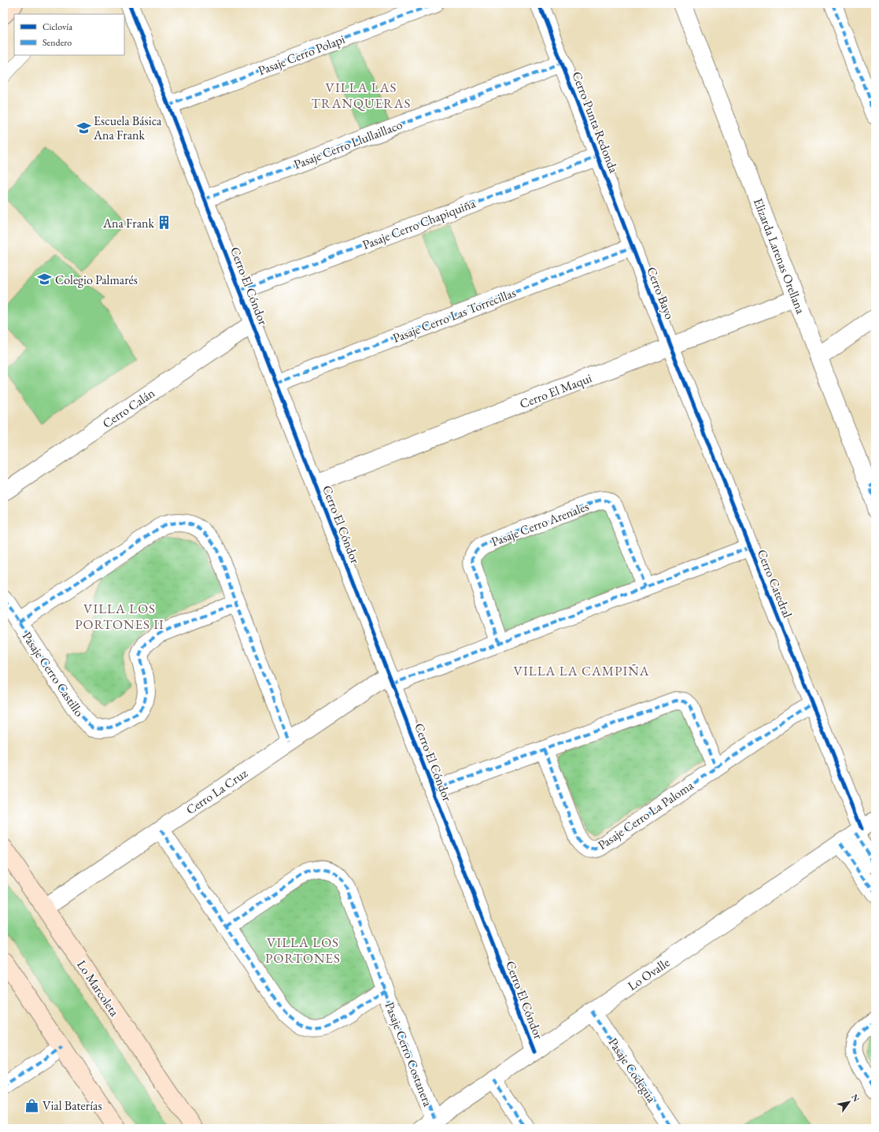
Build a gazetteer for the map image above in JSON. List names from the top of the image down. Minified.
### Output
{"streets":{"main road":["Lo Marcoleta"],"street":["Pasaje Cerro Polapi","Cerro Punta Redonda","Pasaje Cerro Llullaillaco","Pasaje Cerro Chapiquiña","Elizarda Larenas Orellana","Cerro El Cóndor","Cerro Bayo","Pasaje Cerro Las Torrecillas","Cerro El Maqui","Cerro Calán","Pasaje Cerro Arenales","Cerro Catedral","Pasaje Cerro Castillo","Cerro La Cruz","Pasaje Cerro La Paloma","Lo Ovalle","Pasaje Cerro Costanera","Pasaje Codegua"]},"crossings":[["Pasaje Cerro Polapi","Cerro El Cóndor"],["Cerro Punta Redonda","Pasaje Cerro Llullaillaco"],["Cerro Punta Redonda","Pasaje Cerro Chapiquiña"],["Cerro Punta Redonda","Cerro Bayo"],["Cerro Punta Redonda","Pasaje Cerro Las Torrecillas"],["Pasaje Cerro Llullaillaco","Cerro El Cóndor"],["Pasaje Cerro Chapiquiña","Cerro El Cóndor"],["Elizarda Larenas Orellana","Cerro El Maqui"],["Cerro El Cóndor","Pasaje Cerro Las Torrecillas"],["Cerro El Cóndor","Cerro El Maqui"],["Cerro El Cóndor","Cerro Calán"],["Cerro El Cóndor","Cerro La Cruz"],["Cerro El Cóndor","Lo Ovalle"],["Cerro Bayo","Pasaje Cerro Las Torrecillas"],["Cerro Bayo","Cerro El Maqui"],["Cerro Bayo","Cerro Catedral"],["Cerro El Maqui","Cerro Catedral"],["Cerro Catedral","Pasaje Cerro La Paloma"],["Cerro Catedral","Lo Ovalle"],["Pasaje Cerro Castillo","Cerro La Cruz"],["Cerro La Cruz","Lo Marcoleta"],["Cerro La Cruz","Pasaje Cerro Costanera"],["Lo Ovalle","Pasaje Cerro Costanera"],["Lo Ovalle","Pasaje Codegua"]],"districts":["VILLA LAS TRANQUERAS","VILLA LOS PORTONES II","VILLA LA CAMPIÑA","VILLA LOS PORTONES"],"places":{"school or university":["Escuela Básica Ana Frank","Colegio Palmarés"],"building":["Ana Frank"],"shop":["Vial Baterías"]},"legend":["Ciclovía","Sendero"],"north":"top right"}
